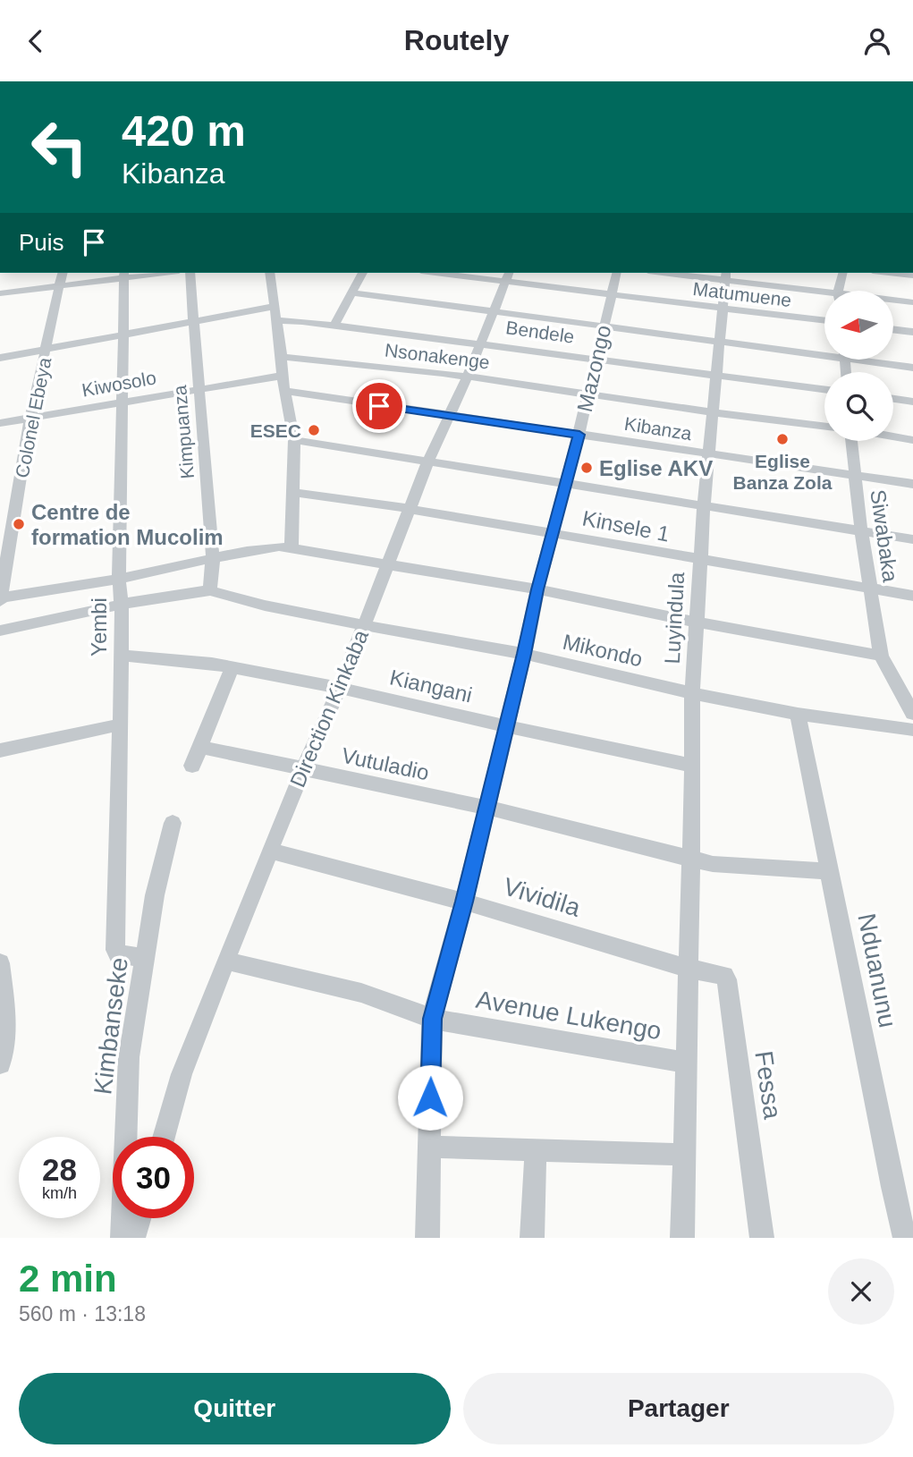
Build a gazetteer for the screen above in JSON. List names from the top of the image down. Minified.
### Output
{"streets":{"street":["Matumuene","Bendele","Nsonakenge","Mazongo","Kiwosolo","Colonel Ebeya","Kibanza","Kimpuanza","Kinsele 1","Siwabaka","Luyindula","Yembi","Mikondo","Kiangani","Direction Kinkaba","Vutuladio","Vividila","Nduanunu","Avenue Lukengo","Kimbanseke","Fessa"]},"crossings":[["Matumuene","Mazongo"],["Matumuene","Luyindula"],["Matumuene","Direction Kinkaba"],["Bendele","Mazongo"],["Bendele","Luyindula"],["Bendele","Direction Kinkaba"],["Nsonakenge","Mazongo"],["Nsonakenge","Luyindula"],["Nsonakenge","Direction Kinkaba"],["Mazongo","Kibanza"],["Mazongo","Kinsele 1"],["Mazongo","Mikondo"],["Mazongo","Kiangani"],["Mazongo","Vutuladio"],["Mazongo","Vividila"],["Mazongo","Avenue Lukengo"],["Kiwosolo","Colonel Ebeya"],["Kiwosolo","Kimpuanza"],["Kiwosolo","Yembi"],["Kibanza","Siwabaka"],["Kibanza","Luyindula"],["Kibanza","Direction Kinkaba"],["Kimpuanza","Mikondo"],["Kinsele 1","Siwabaka"],["Kinsele 1","Luyindula"],["Kinsele 1","Direction Kinkaba"],["Luyindula","Mikondo"],["Luyindula","Kiangani"],["Luyindula","Vutuladio"],["Luyindula","Vividila"],["Luyindula","Avenue Lukengo"],["Luyindula","Fessa"],["Yembi","Kiangani"],["Yembi","Kimbanseke"],["Mikondo","Direction Kinkaba"],["Mikondo","Nduanunu"],["Kiangani","Direction Kinkaba"],["Direction Kinkaba","Vutuladio"],["Direction Kinkaba","Vividila"],["Direction Kinkaba","Avenue Lukengo"],["Vutuladio","Nduanunu"],["Vividila","Fessa"]],"places":["ESEC","Eglise Banza Zola","Eglise AKV","Centre de formation Mucolim"],"north":"left","page":{"header":"Routely","turn":["420 m","Kibanza"],"then":"Puis","speed":"28 km/h","limit":"30","heading":["2 min","560 m · 13:18"],"buttons":["Quitter","Partager"]}}
